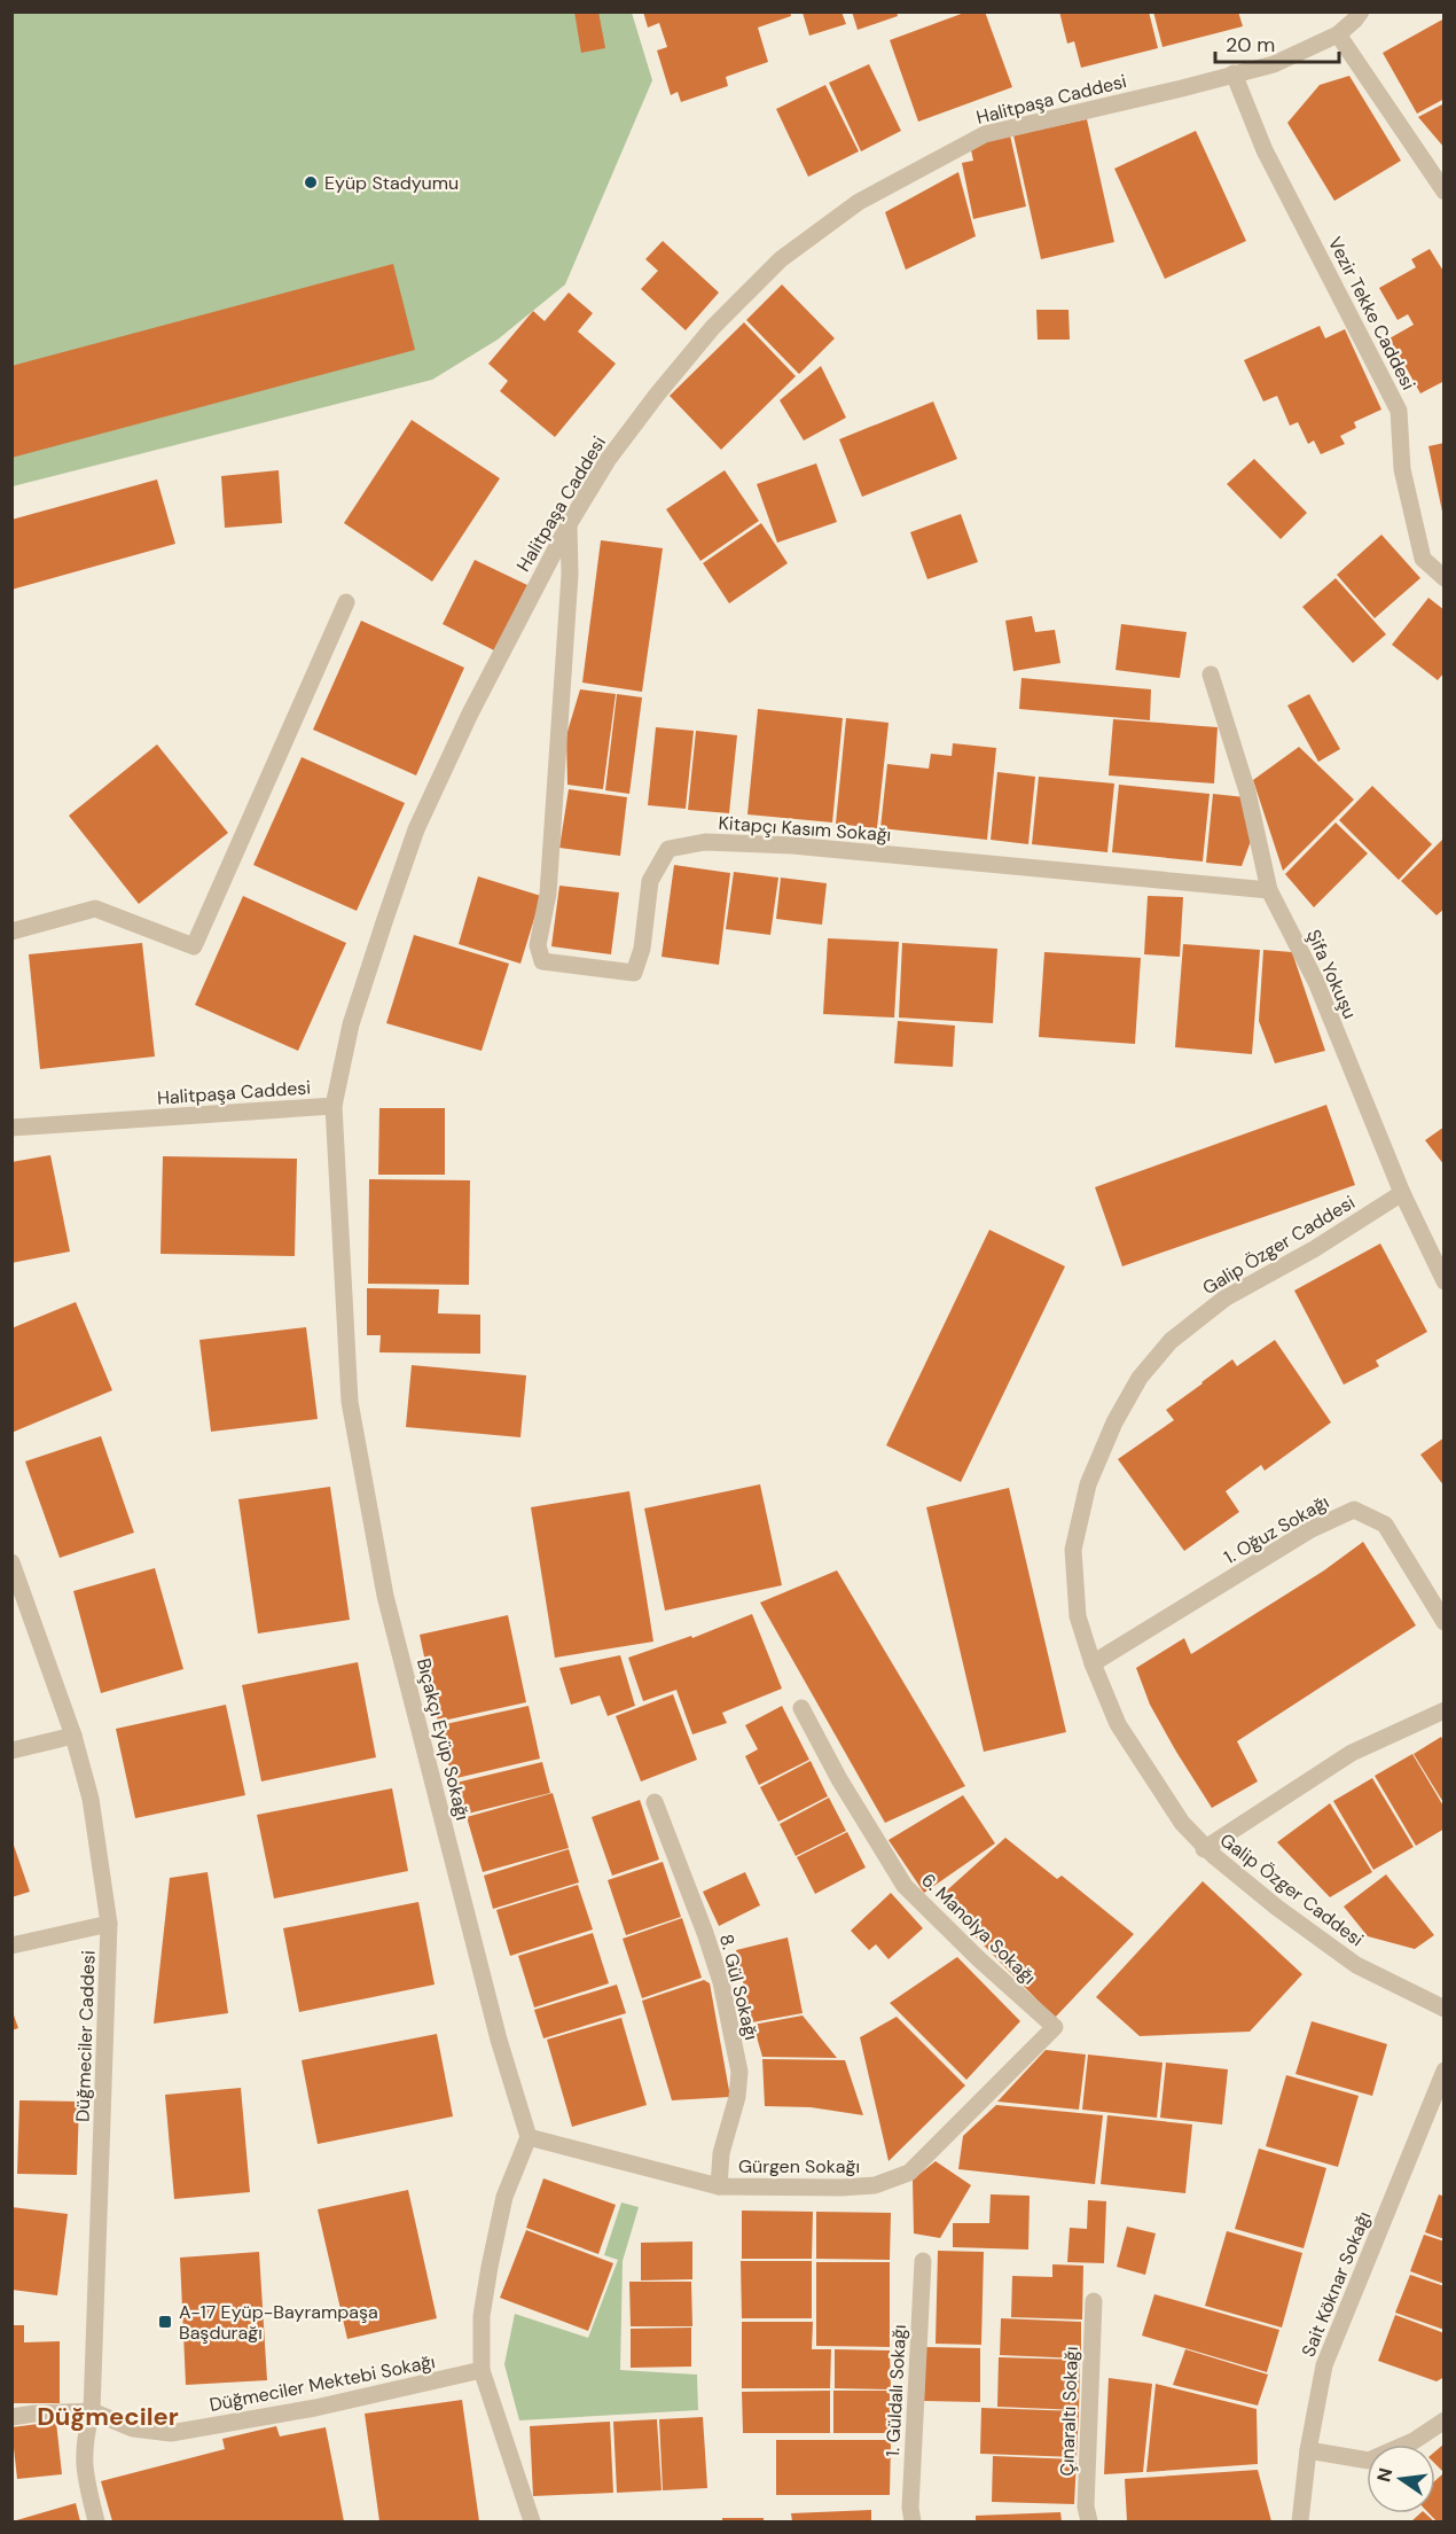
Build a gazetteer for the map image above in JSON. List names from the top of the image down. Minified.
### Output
{"streets":{"street":["Halitpaşa Caddesi","Vezir Tekke Caddesi","Kitapçı Kasım Sokağı","Şifa Yokuşu","Galip Özger Caddesi","1. Oğuz Sokağı","Bıçakçı Eyüp Sokağı","6. Manolya Sokağı","8. Gül Sokağı","Düğmeciler Caddesi","Gürgen Sokağı","Sait Köknar Sokağı","Düğmeciler Mektebi Sokağı","1. Güldalı Sokağı","Çınaraltı Sokağı"]},"crossings":[["Halitpaşa Caddesi","Vezir Tekke Caddesi"],["Halitpaşa Caddesi","Kitapçı Kasım Sokağı"],["Halitpaşa Caddesi","Bıçakçı Eyüp Sokağı"],["Kitapçı Kasım Sokağı","Şifa Yokuşu"],["Şifa Yokuşu","Galip Özger Caddesi"],["Galip Özger Caddesi","1. Oğuz Sokağı"],["Bıçakçı Eyüp Sokağı","Gürgen Sokağı"],["6. Manolya Sokağı","Gürgen Sokağı"],["8. Gül Sokağı","Gürgen Sokağı"],["Düğmeciler Caddesi","Düğmeciler Mektebi Sokağı"]],"districts":["Düğmeciler"],"places":{"other":["Eyüp Stadyumu"],"transit":["A-17 Eyüp-Bayrampaşa Başdurağı"]},"scale_bar":"20 m","north":"left"}
